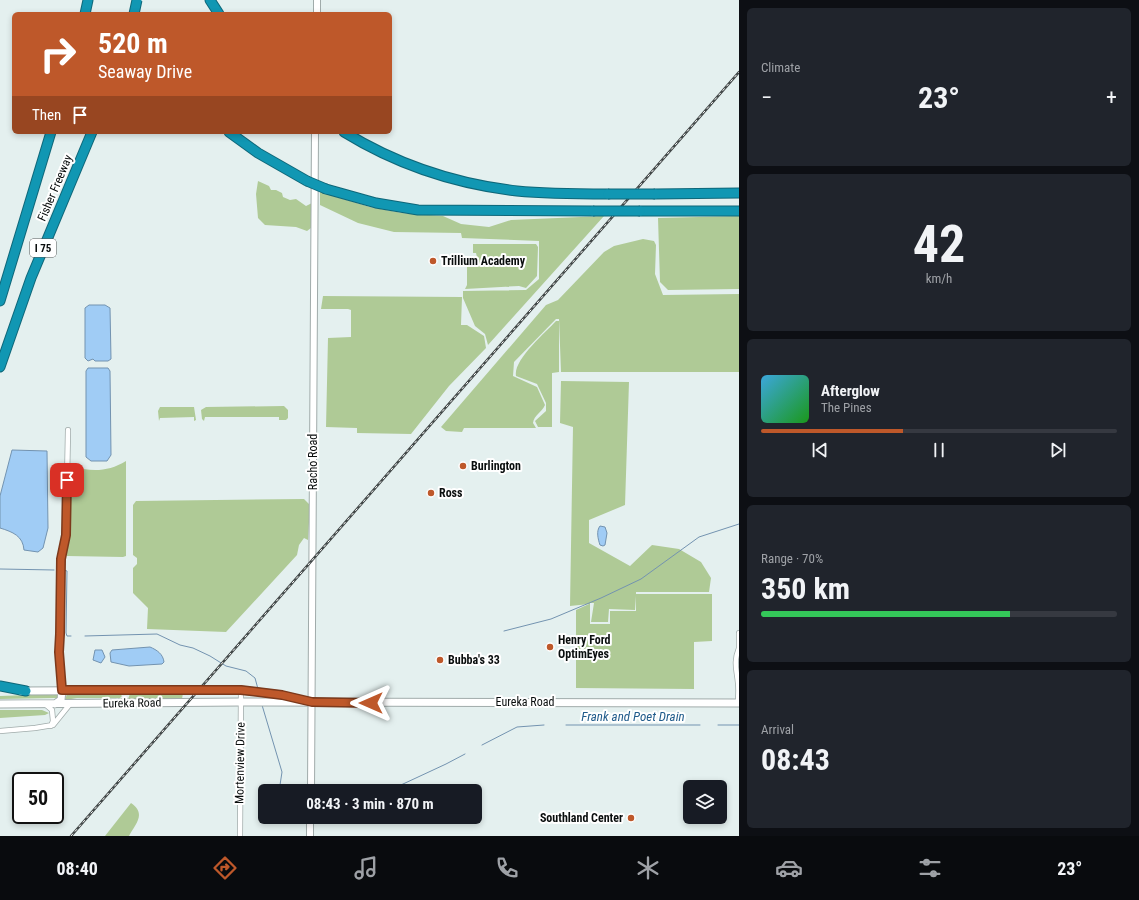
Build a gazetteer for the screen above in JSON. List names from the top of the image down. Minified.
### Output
{"streets":{"highway":["Fisher Freeway","I 75"],"main road":["Eureka Road"],"street":["Racho Road","Mortenview Drive"]},"crossings":[["Racho Road","Eureka Road"],["Eureka Road","Mortenview Drive"]],"water":["Frank and Poet Drain"],"places":["Trillium Academy","Burlington","Ross","Henry Ford OptimEyes","Bubba's 33","Southland Center"],"page":{"tile":["Climate",["42","km/h"],["Range · 70%","350 km"],["Arrival","08:43"]],"turn":["520 m","Seaway Drive"],"heat":["−","23°","+"],"then":"Then","song":["Afterglow","The Pines"],"limit":"50","trip":"08:43 · 3 min · 870 m","tabs":["08:40","23°"]}}
